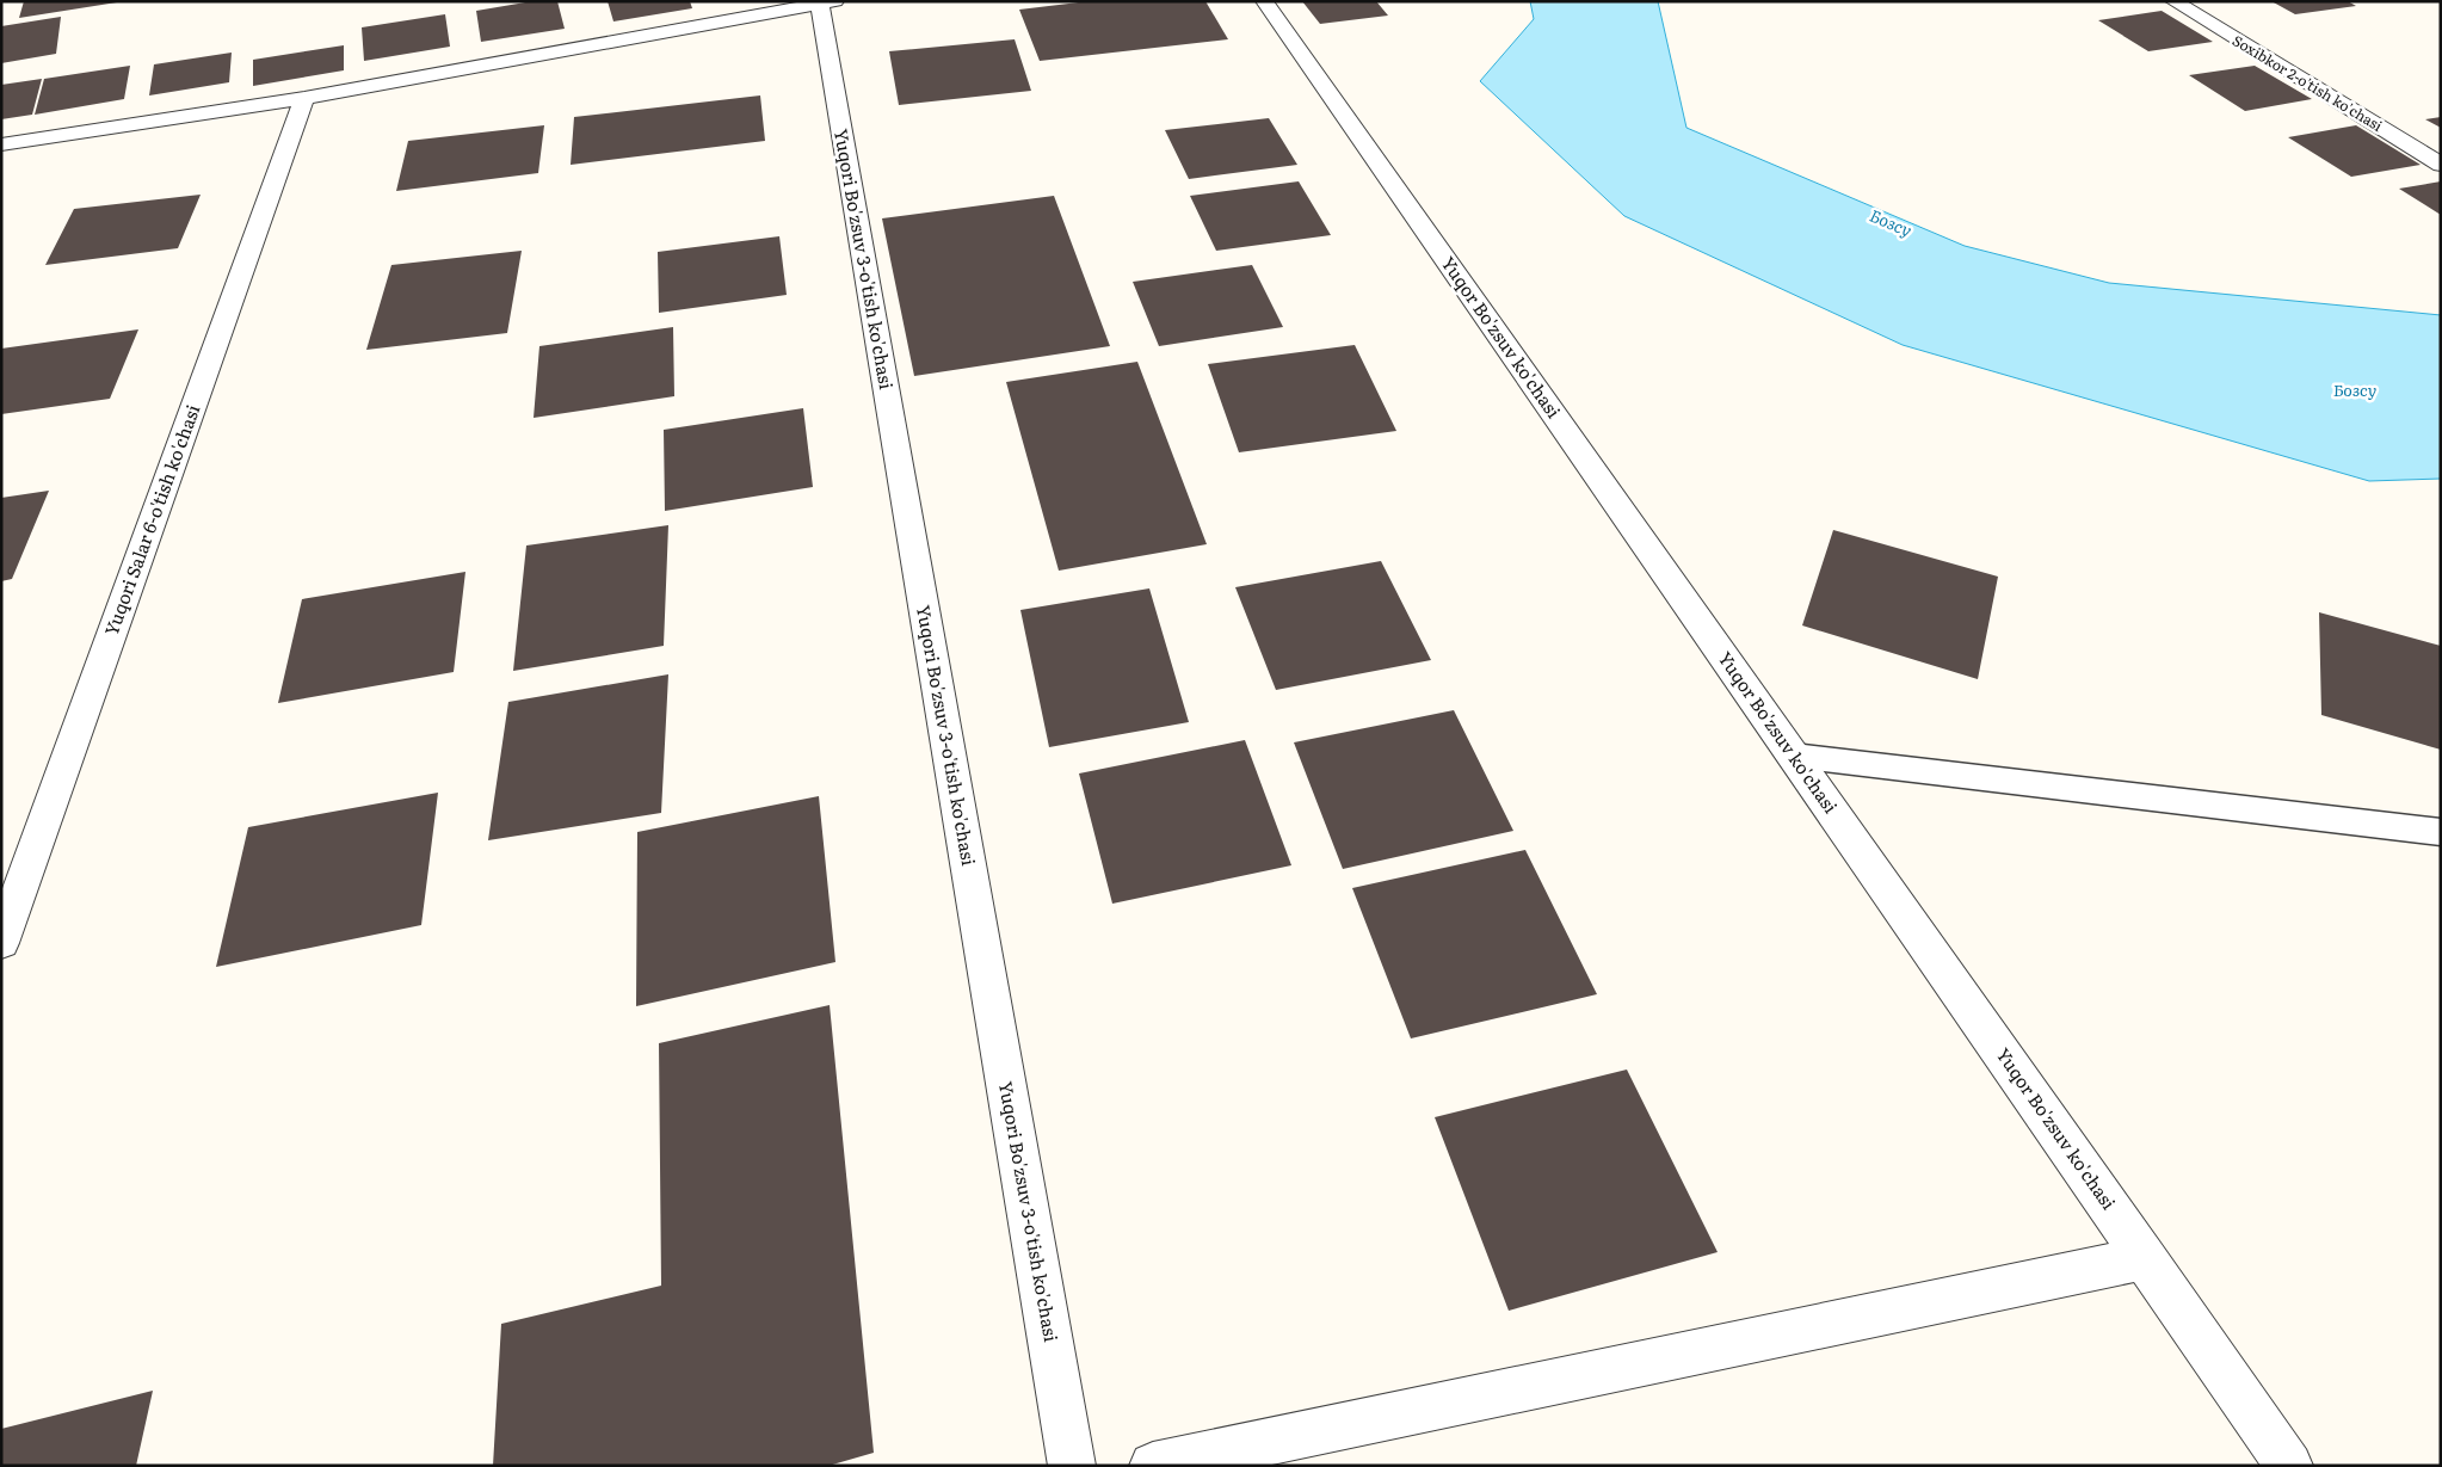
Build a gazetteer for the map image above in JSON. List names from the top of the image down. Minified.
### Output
{"streets":{"street":["Soxibkor 2-o'tish ko'chasi","Yuqori Bo'zsuv 3-o'tish ko'chasi","Yuqor Bo'zsuv ko'chasi","Yuqori Salar 6-o'tish ko'chasi"]},"water":["Бозсу"]}
